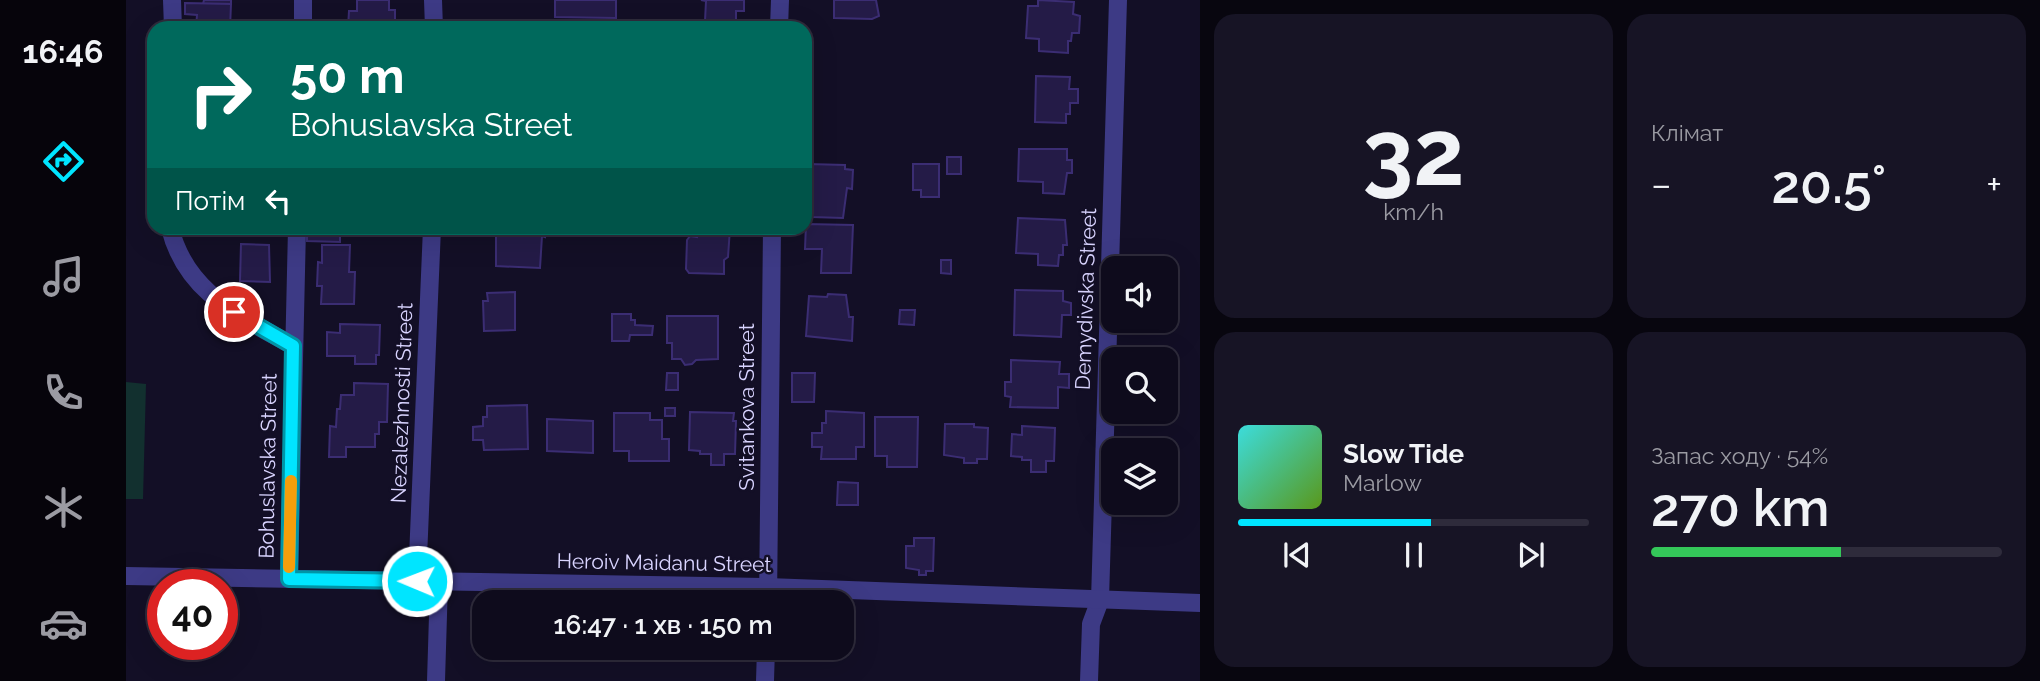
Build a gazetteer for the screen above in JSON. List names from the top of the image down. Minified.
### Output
{"streets":{"street":["Demydivska Street","Nezalezhnosti Street","Svitankova Street","Bohuslavska Street","Heroiv Maidanu Street"]},"crossings":[["Demydivska Street","Heroiv Maidanu Street"],["Nezalezhnosti Street","Heroiv Maidanu Street"],["Bohuslavska Street","Heroiv Maidanu Street"]],"page":{"tabs":"16:46","tile":[["32","km/h"],"Клімат",["Запас ходу · 54%","270 km"]],"turn":["50 m","Bohuslavska Street"],"heat":["−","20.5°","+"],"then":"Потім","song":["Slow Tide","Marlow"],"limit":"40","trip":"16:47 · 1 хв · 150 m"}}
